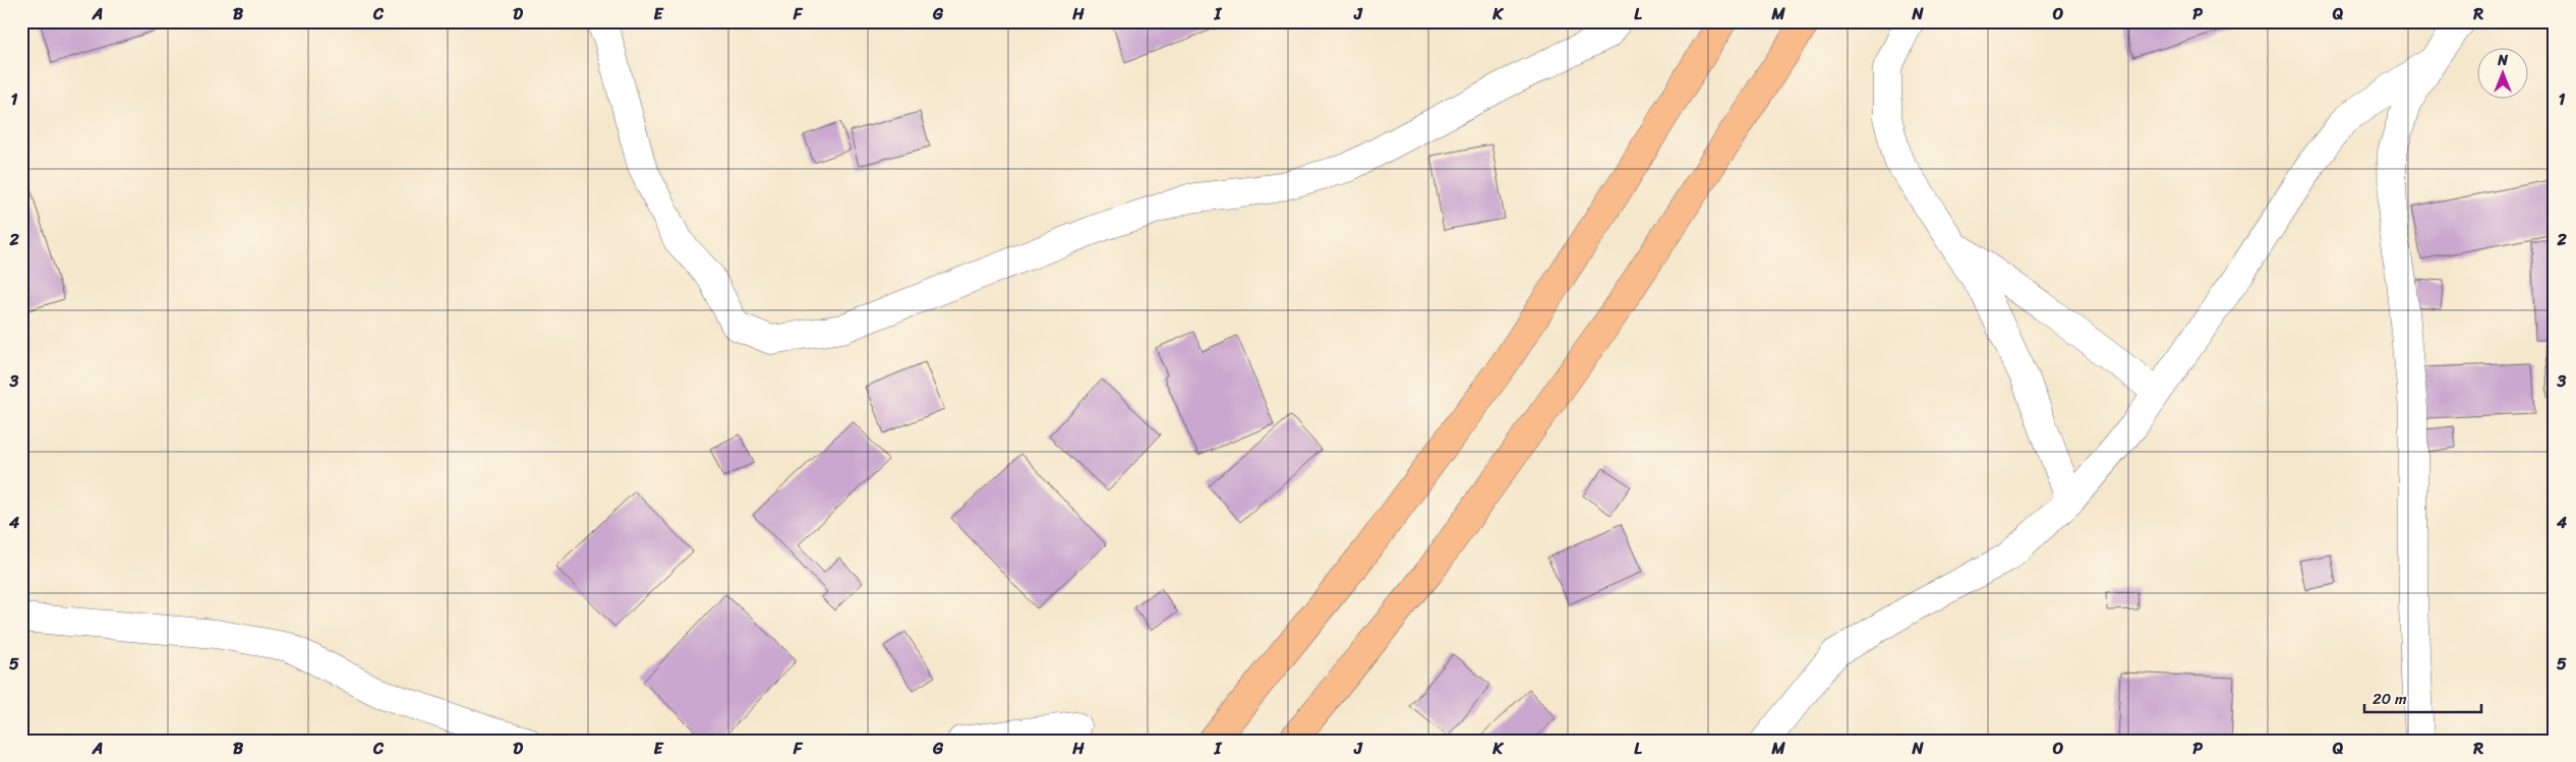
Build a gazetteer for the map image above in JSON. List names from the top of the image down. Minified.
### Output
{"scale_bar":"20 m","north":"top","grid":{"columns":["A","B","C","D","E","F","G","H","I","J","K","L","M","N","O","P","Q","R"],"rows":["1","2","3","4","5"]}}
